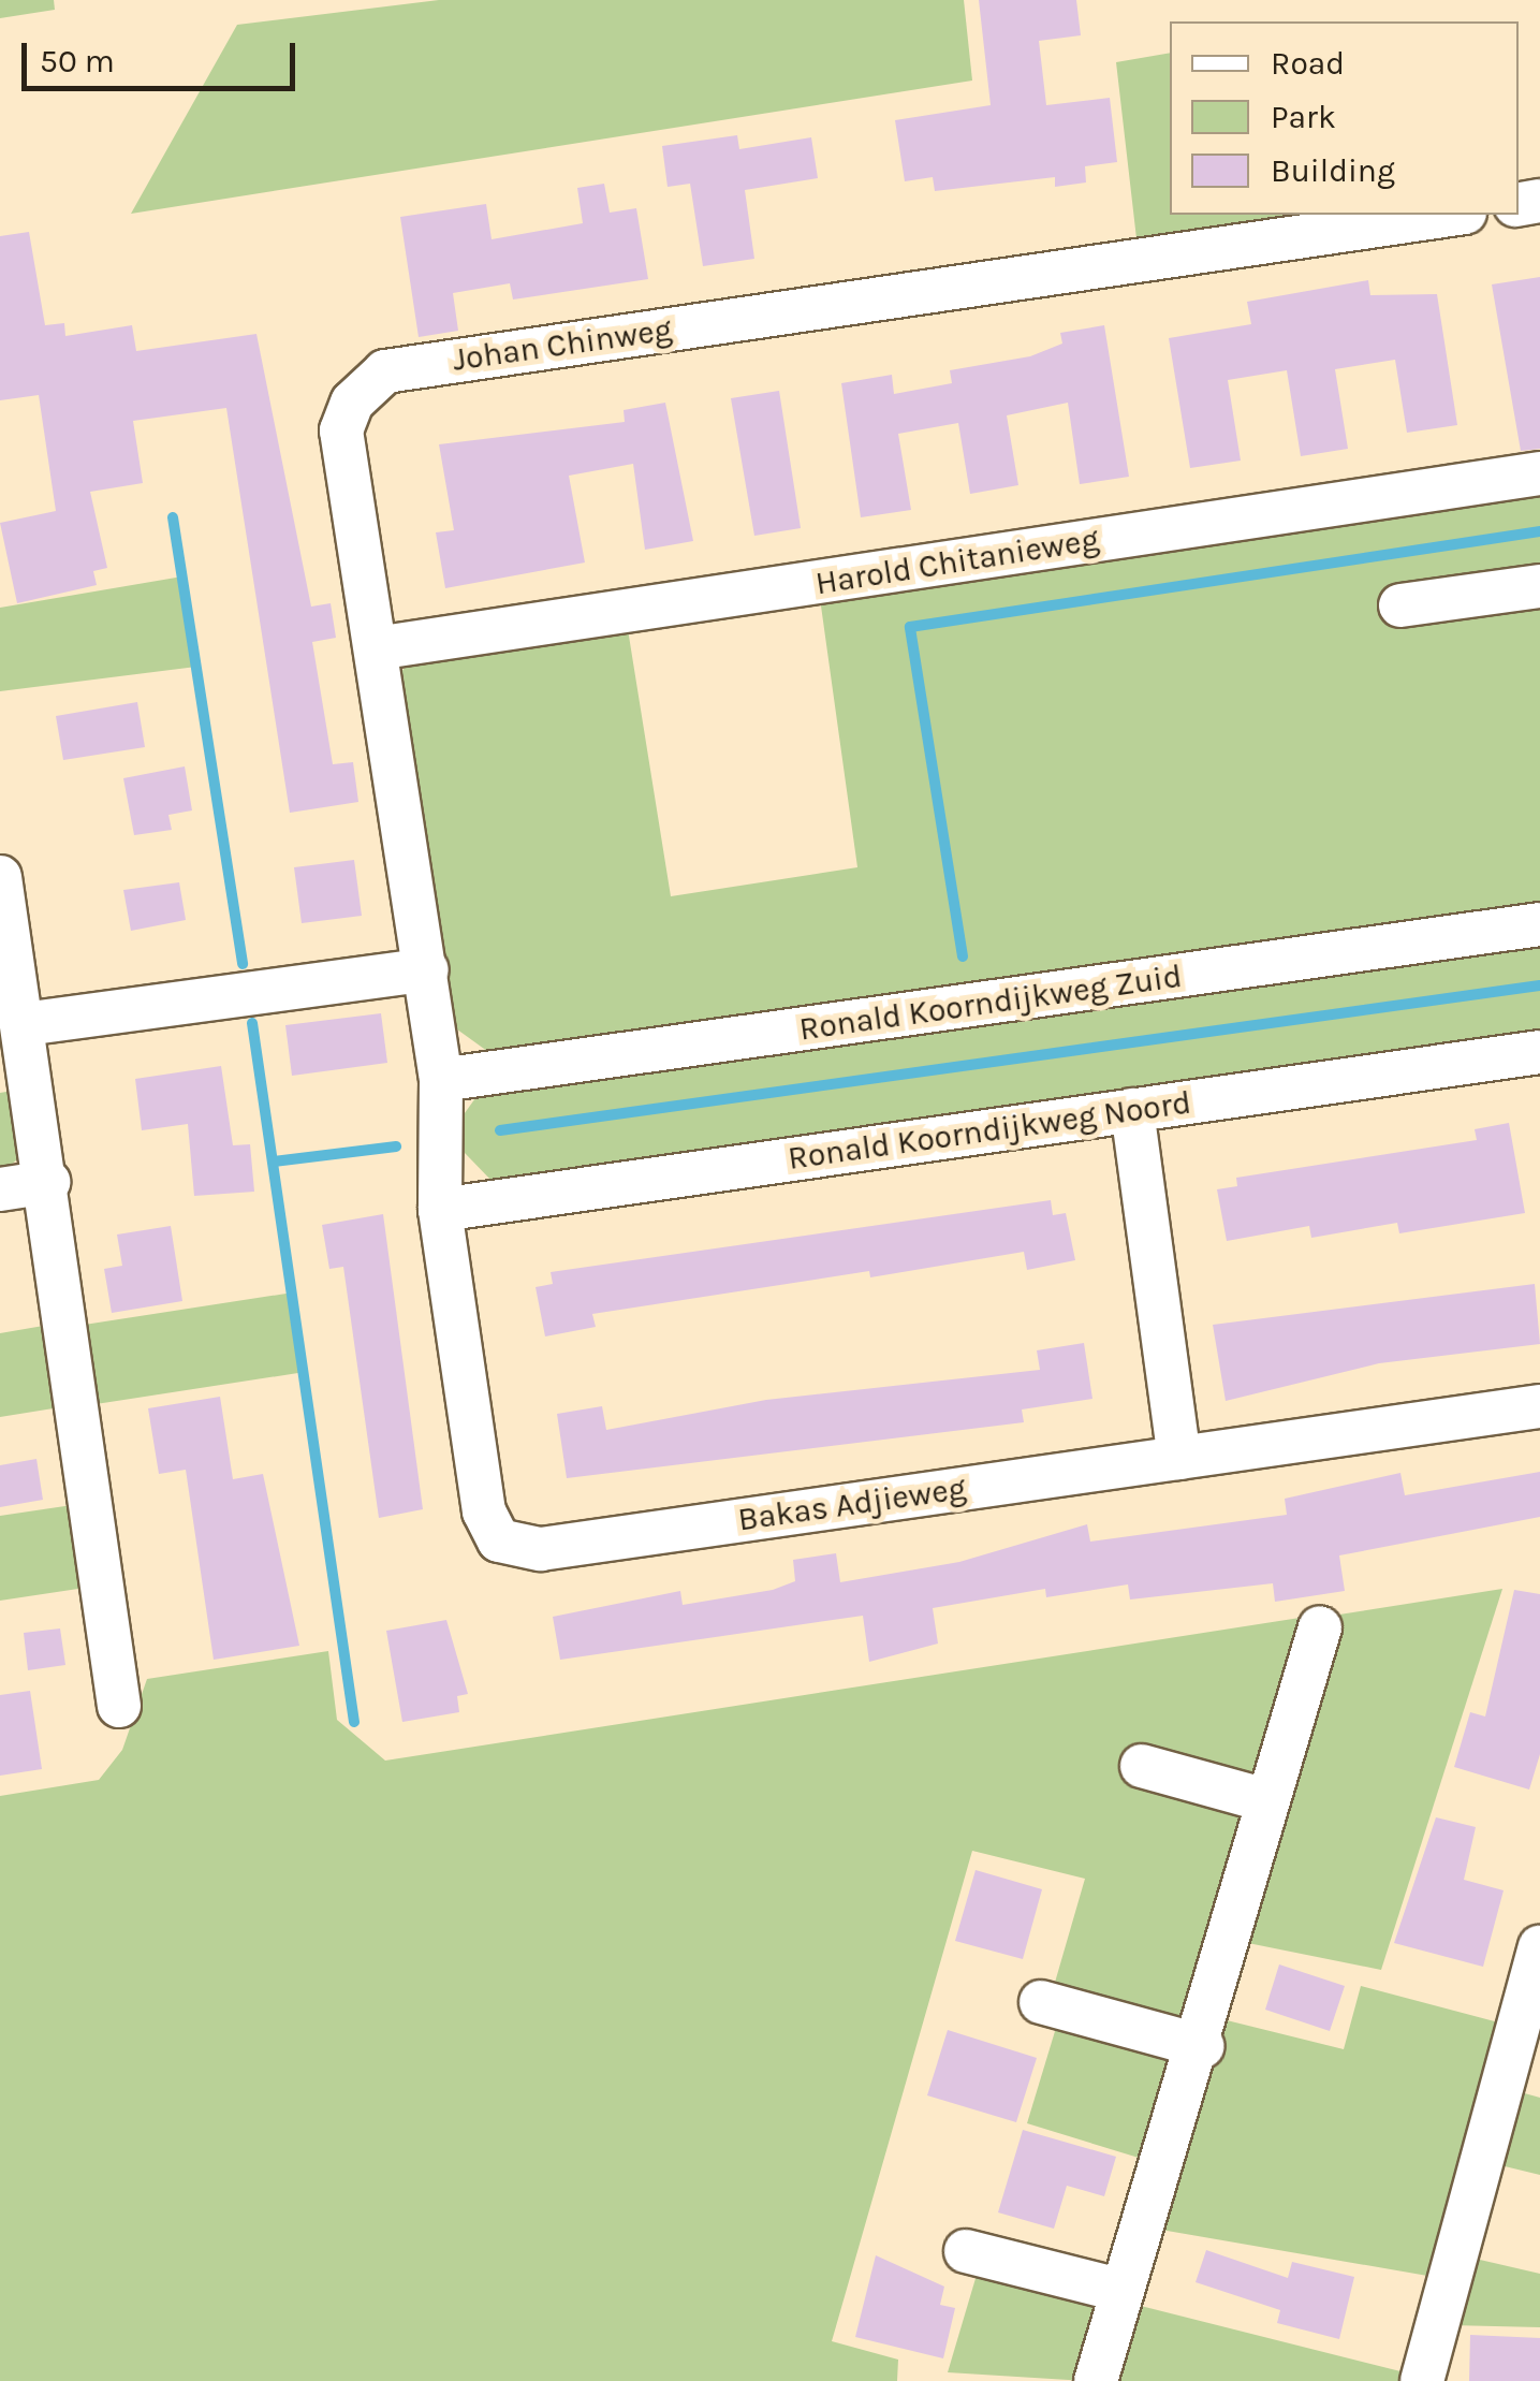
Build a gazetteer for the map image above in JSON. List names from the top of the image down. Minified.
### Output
{"streets":{"street":["Johan Chinweg","Harold Chitanieweg","Ronald Koorndijkweg Zuid","Ronald Koorndijkweg Noord","Bakas Adjieweg"]},"crossings":[["Johan Chinweg","Harold Chitanieweg"],["Johan Chinweg","Ronald Koorndijkweg Zuid"],["Johan Chinweg","Ronald Koorndijkweg Noord"],["Johan Chinweg","Bakas Adjieweg"],["Ronald Koorndijkweg Noord","Bakas Adjieweg"]],"legend":["Road","Park","Building"],"scale_bar":"50 m"}
